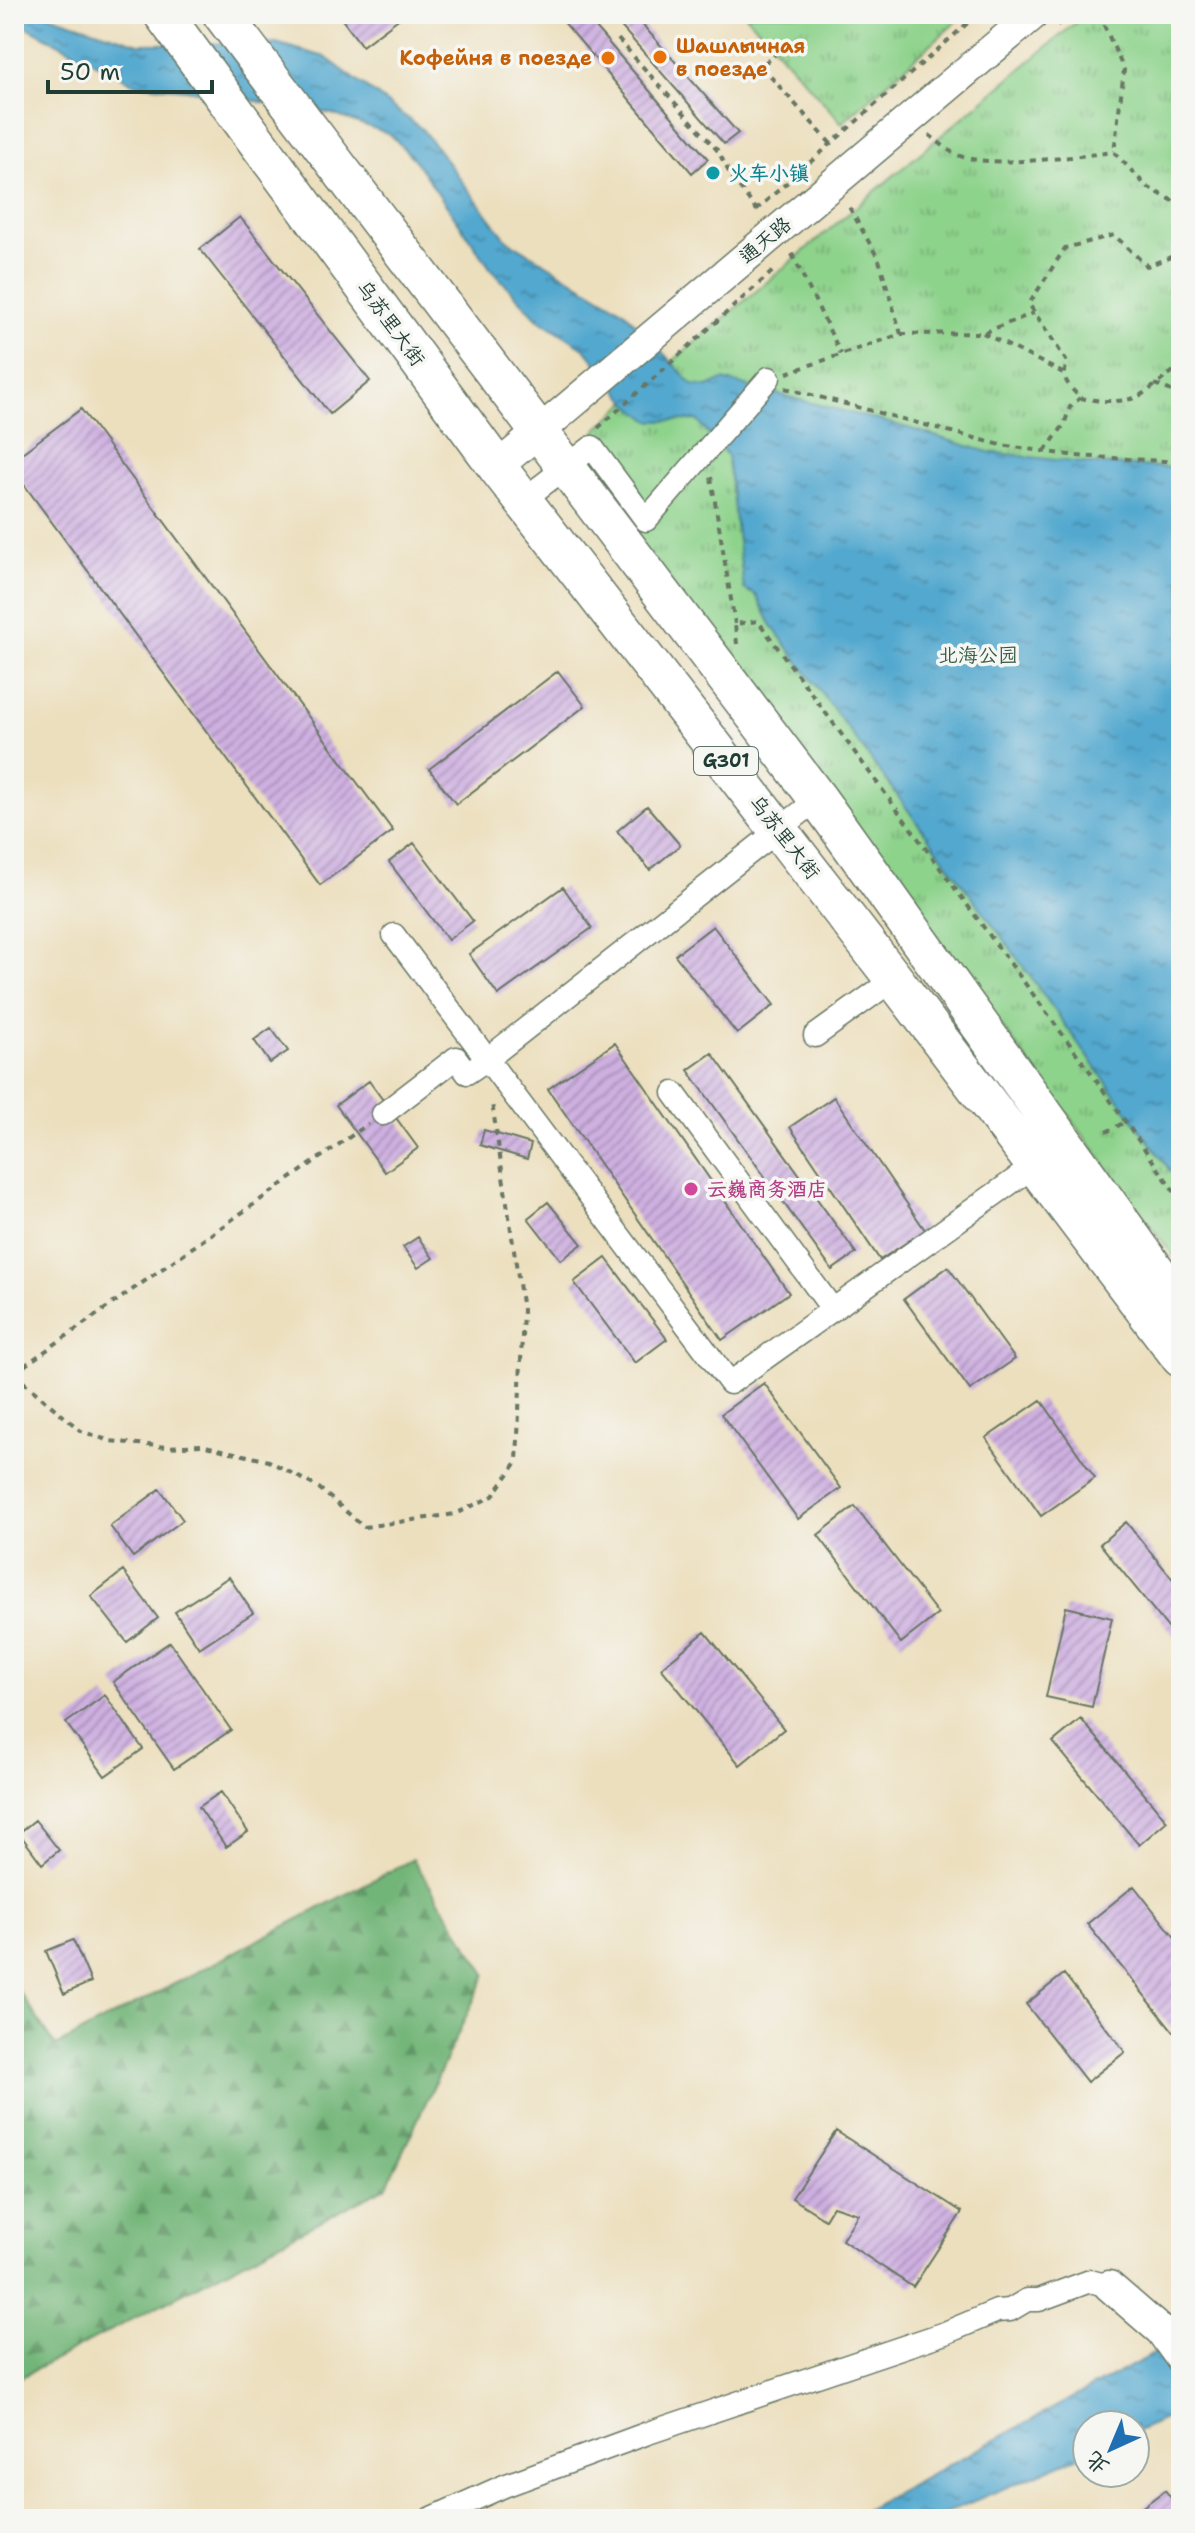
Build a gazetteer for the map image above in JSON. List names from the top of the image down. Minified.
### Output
{"streets":{"highway":["乌苏里大街","G301"],"main road":["通天路"]},"crossings":[["通天路","乌苏里大街"]],"parks":["北海公园"],"places":["Шашлычная в поезде","Кофейня в поезде","火车小镇","云巍商务酒店"],"scale_bar":"50 m","north":"bottom left"}
